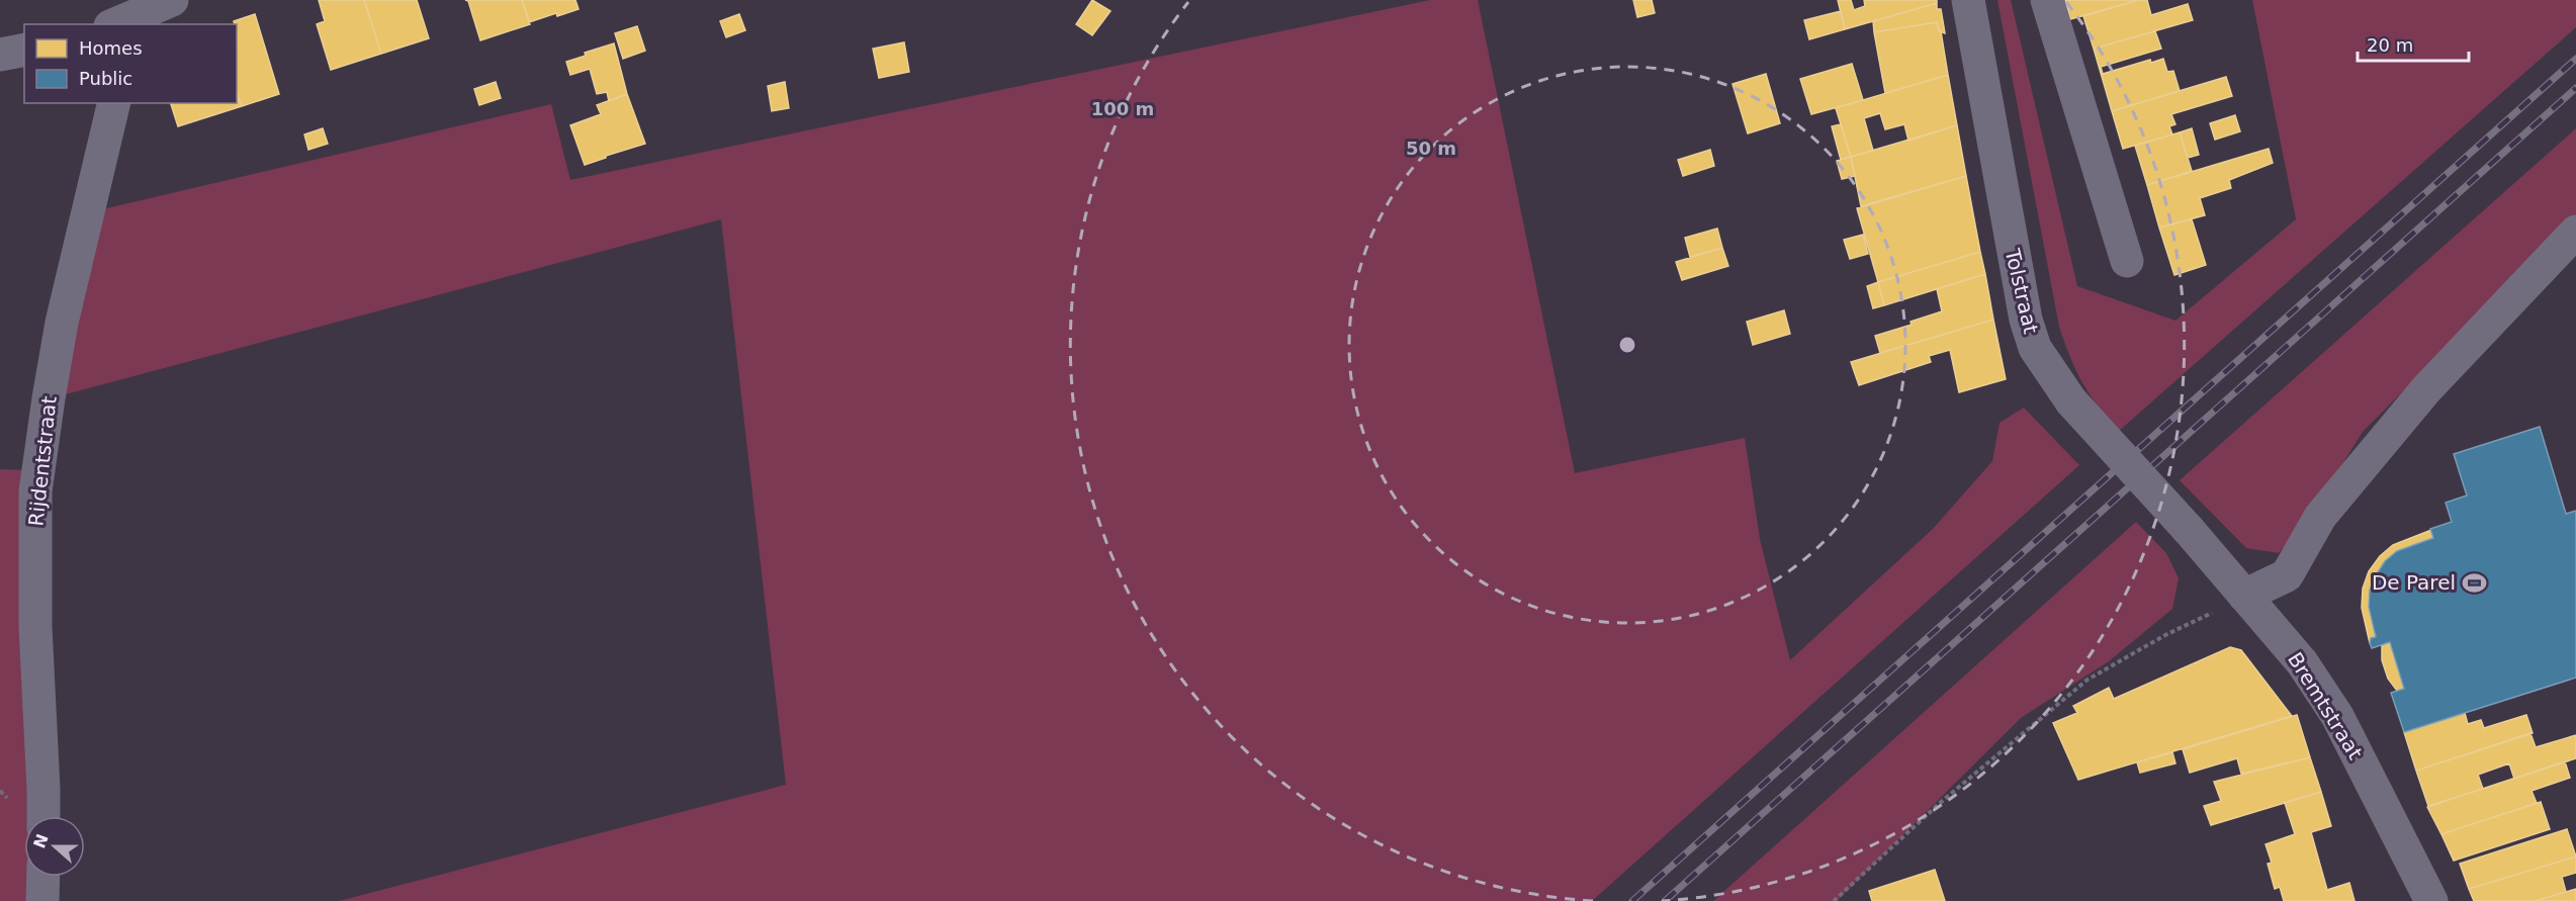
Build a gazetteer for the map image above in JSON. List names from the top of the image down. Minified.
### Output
{"streets":{"street":["Tolstraat","Rijdentstraat","Bremtstraat"]},"crossings":[["Tolstraat","Bremtstraat"]],"places":{"sports":["De Parel"]},"legend":["Homes","Public"],"scale_bar":"20 m","north":"left","rings":["100 m","50 m"]}
